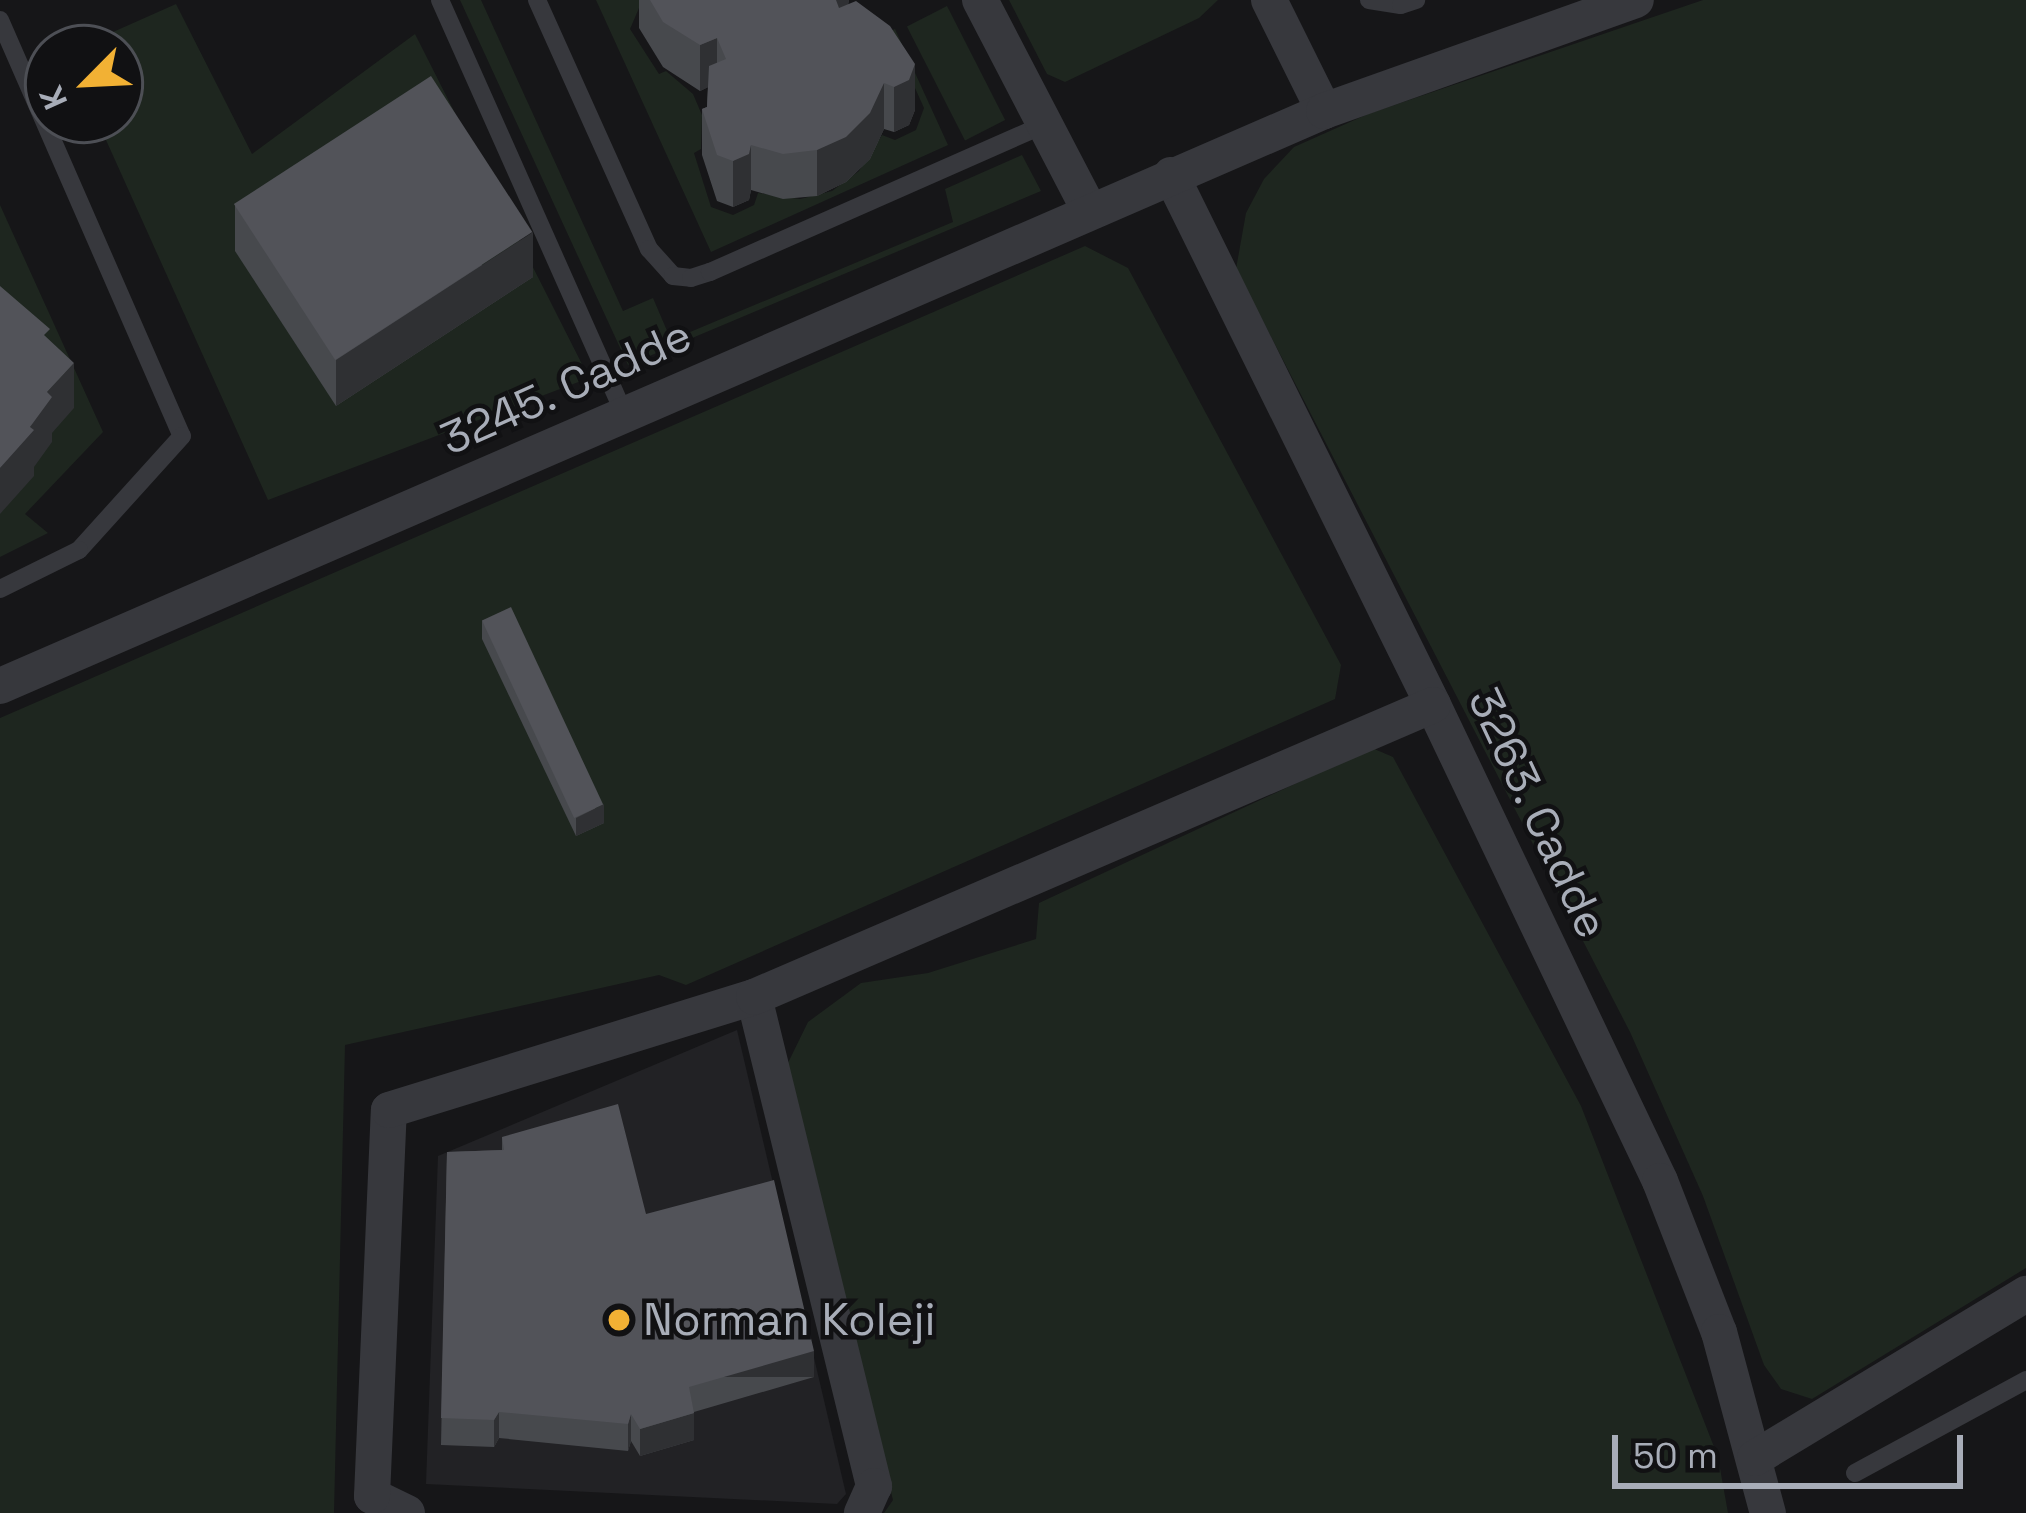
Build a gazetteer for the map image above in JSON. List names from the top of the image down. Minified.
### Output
{"streets":{"street":["3245. Cadde","3263. Cadde"]},"crossings":[["3245. Cadde","3263. Cadde"]],"places":["Norman Koleji"],"scale_bar":"50 m","north":"bottom left"}
